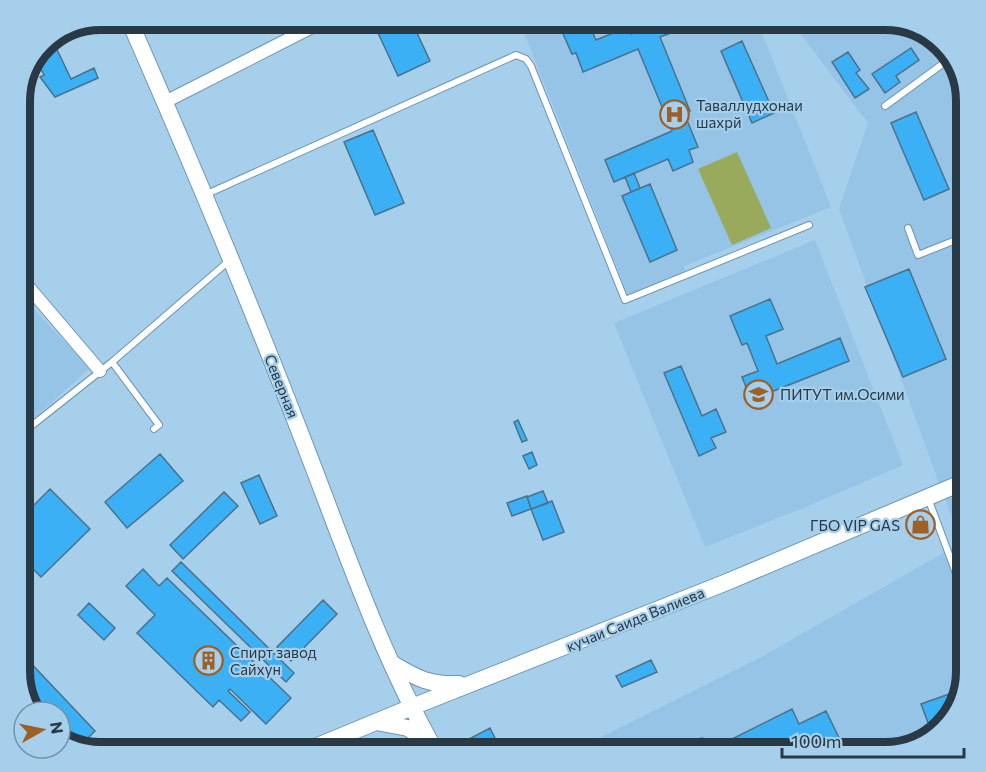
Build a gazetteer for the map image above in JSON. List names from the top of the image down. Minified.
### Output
{"streets":{"main road":["Северная","кучаи Саида Валиева"]},"crossings":[["Северная","кучаи Саида Валиева"]],"places":{"hospital":["Таваллудхонаи шахрй"],"school or university":["ПИТУТ им.Осими"],"shop":["ГБО VIP GAS"],"building":["Спирт завод Сайхун"]},"scale_bar":"100 m","north":"right"}
